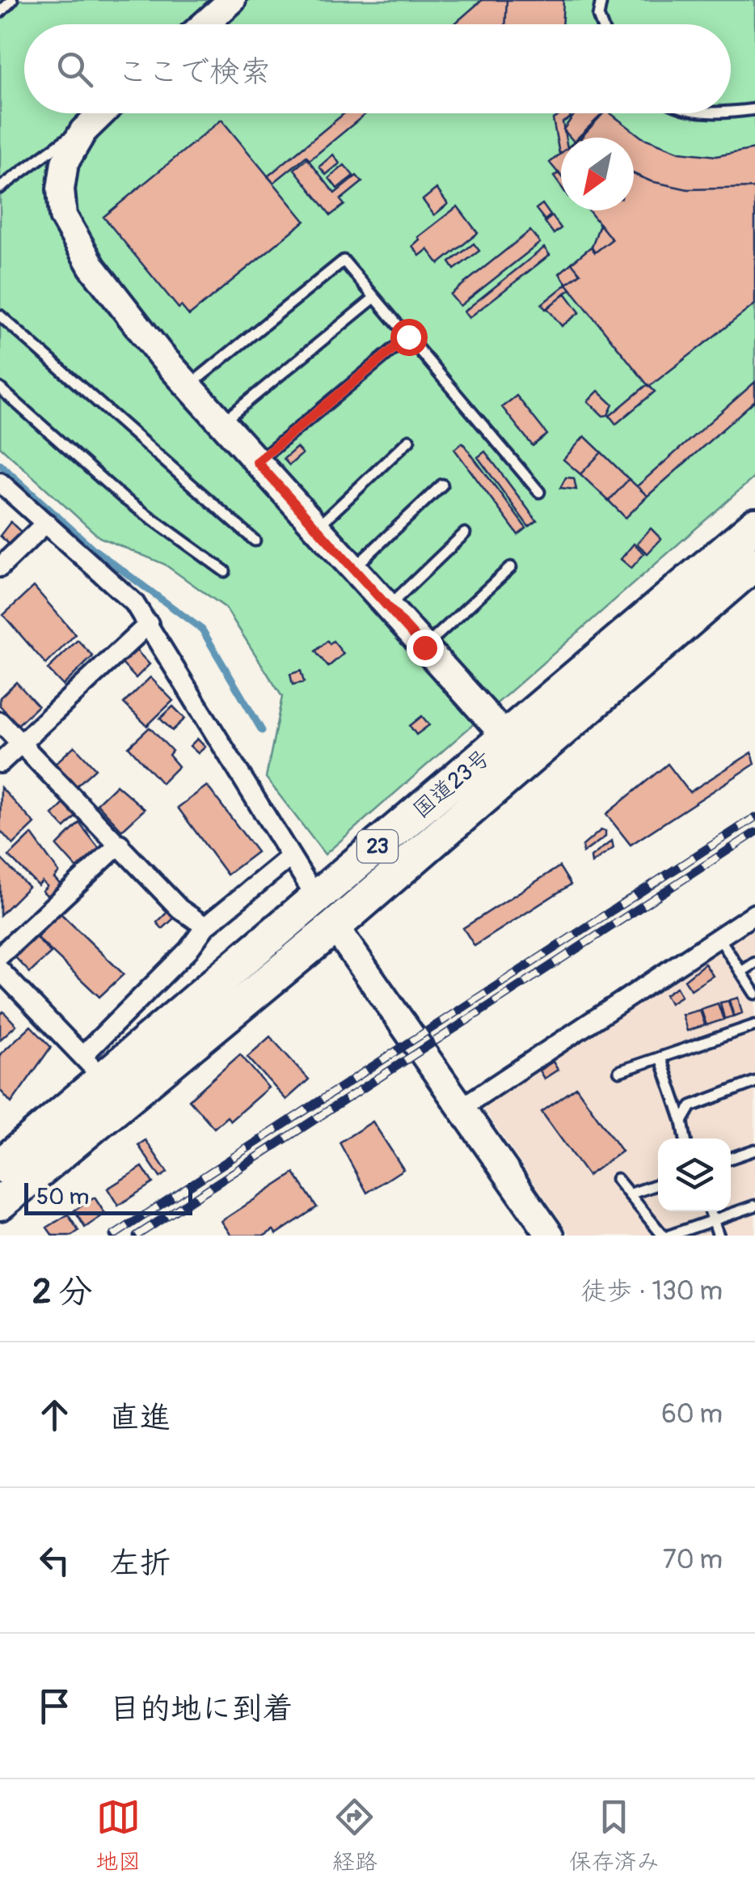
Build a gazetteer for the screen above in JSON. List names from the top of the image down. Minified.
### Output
{"streets":{"highway":["国道23号","23"]},"scale_bar":"50 m","north":"bottom left","page":{"search":"ここで検索","scale":"50 m","heading":["2 分","徒歩 · 130 m"],"list":[["直進","60 m"],["左折","70 m"],"目的地に到着"],"nav":["地図","経路","保存済み"]}}
